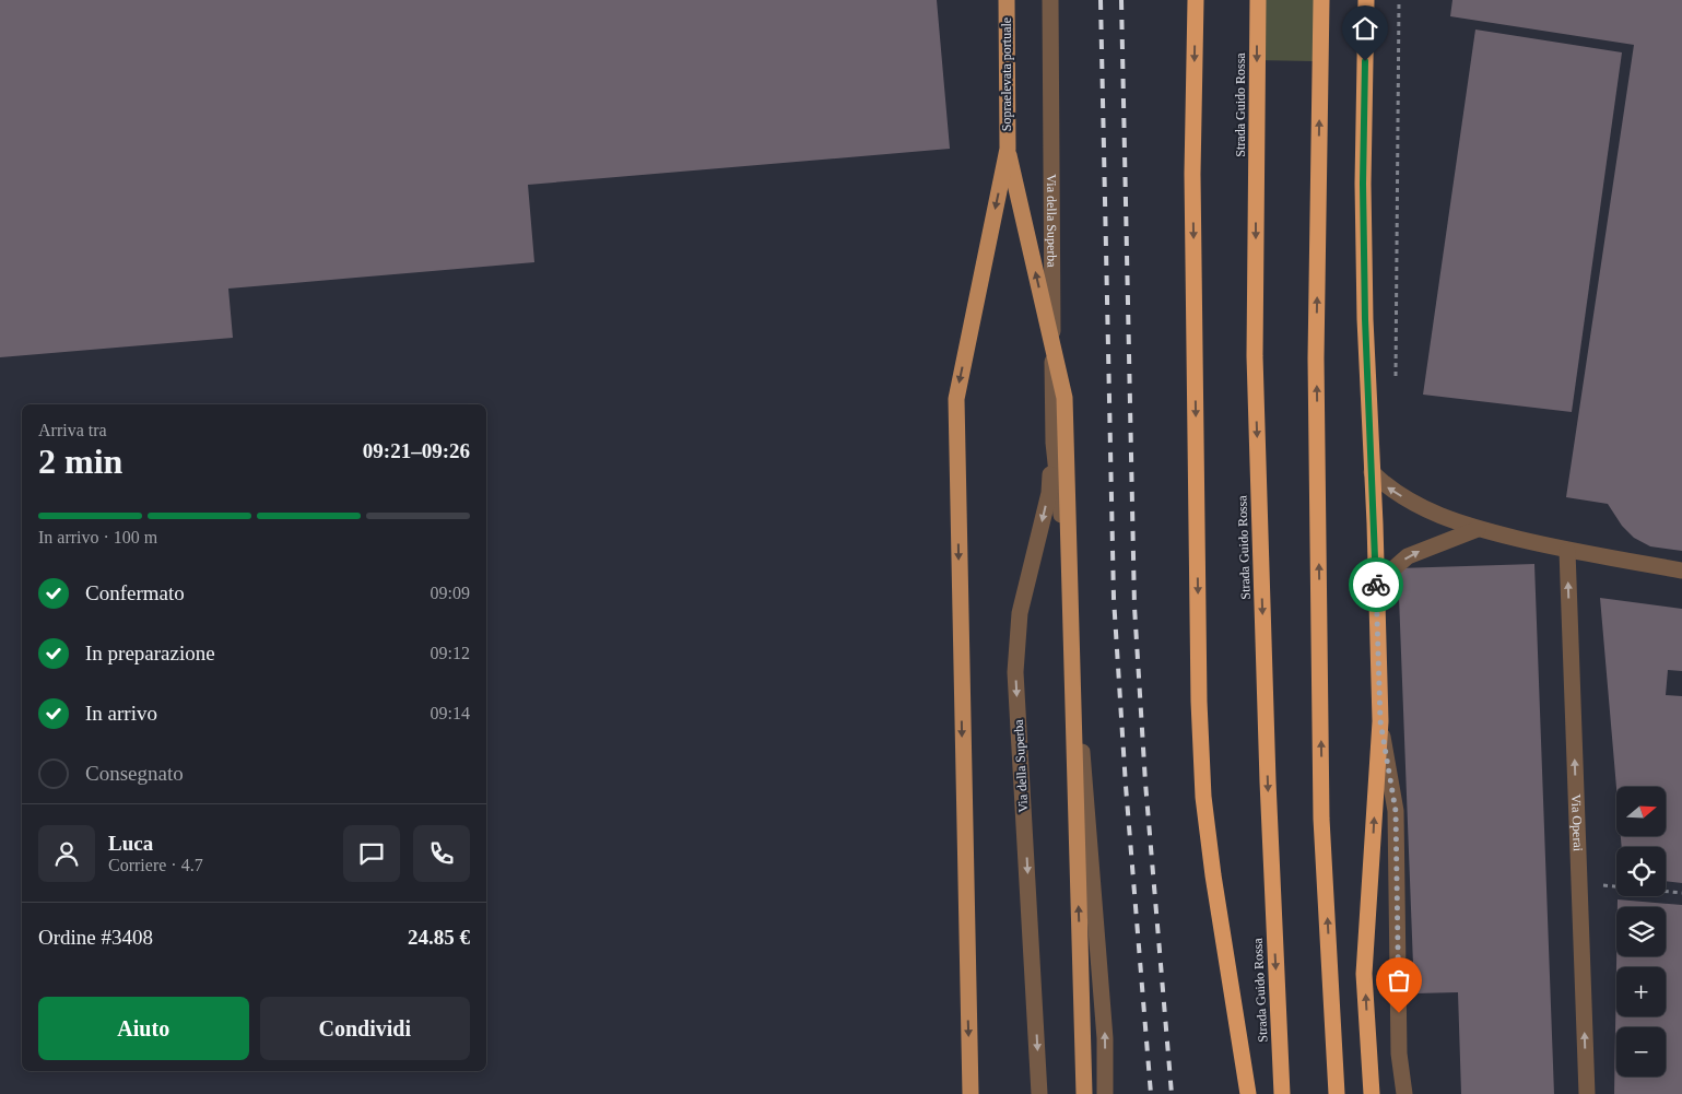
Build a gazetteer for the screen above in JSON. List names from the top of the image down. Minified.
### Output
{"streets":{"highway":["Strada Guido Rossa"],"main road":["Sopraelevata portuale"],"street":["Via della Superba","Via Operai"]},"one_way":["Via Operai"],"north":"right","page":{"heading":["2 min","Arriva tra","09:21–09:26"],"panel":["Luca","Corriere · 4.7","Ordine #3408","24.85 €"],"bar":"In arrivo · 100 m","list":[["Confermato","09:09"],["In preparazione","09:12"],["In arrivo","09:14"],"Consegnato"],"map_buttons":["+","−"],"buttons":["Aiuto","Condividi"]}}
